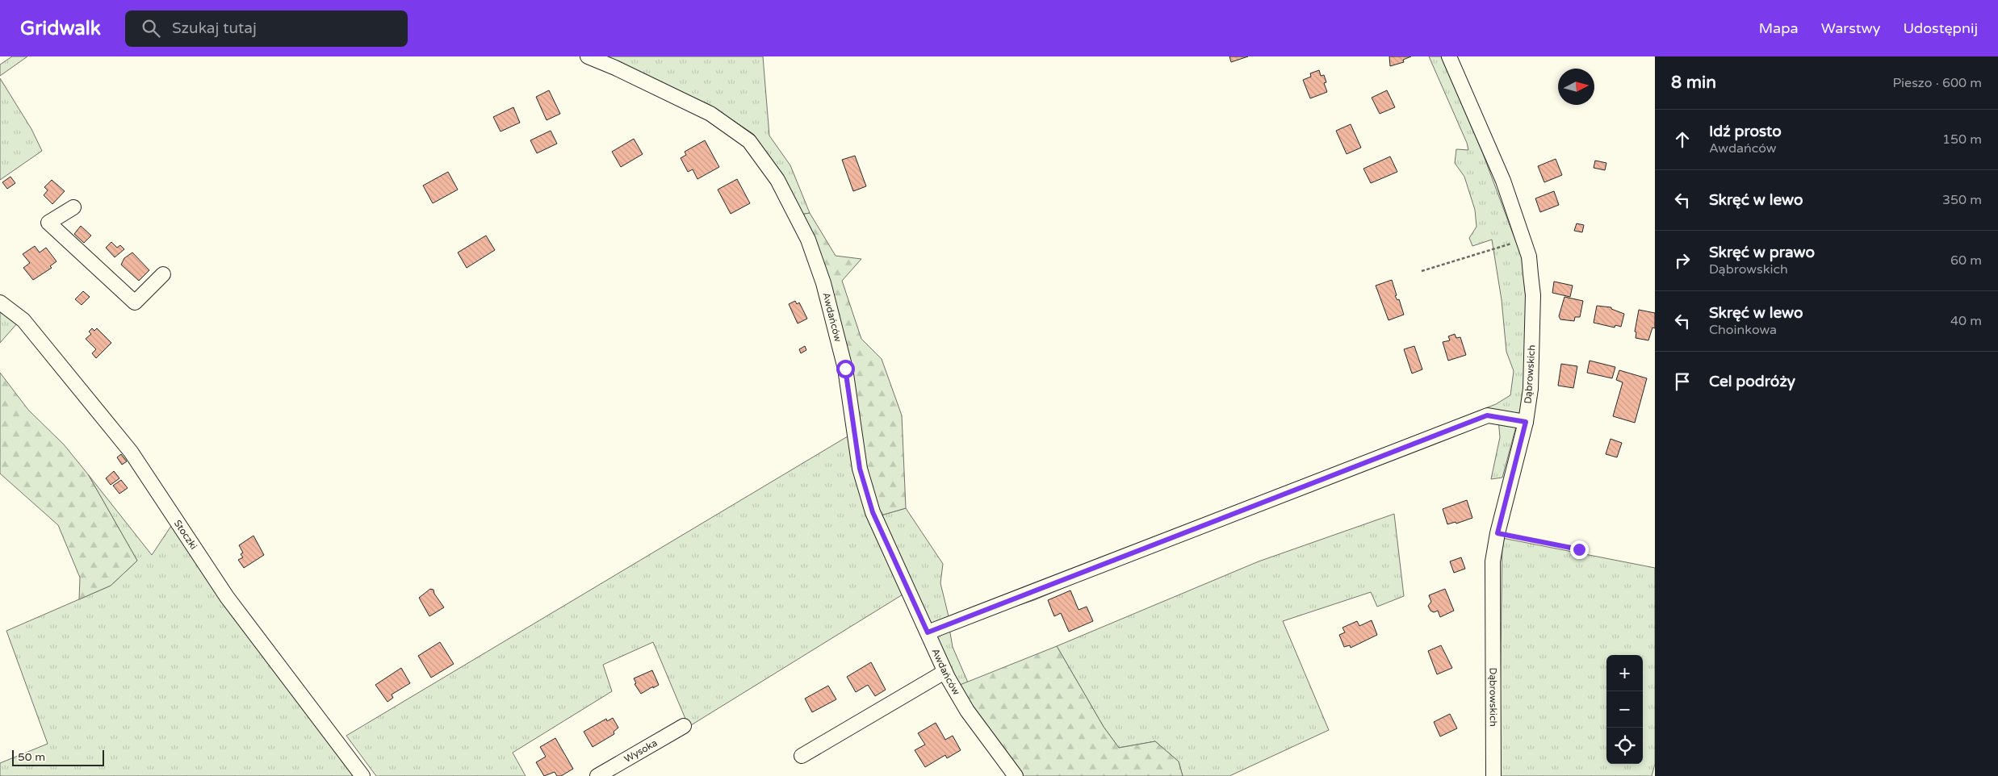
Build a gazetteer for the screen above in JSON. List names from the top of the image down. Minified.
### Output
{"streets":{"street":["Awdańców","Dąbrowskich","Stoczki","Wysoka"]},"scale_bar":"50 m","north":"right","page":{"header":"Gridwalk","search":"Szukaj tutaj","nav":["Mapa","Warstwy","Udostępnij"],"heading":["8 min","Pieszo · 600 m"],"list":[["Idź prosto","Awdańców","150 m"],["Skręć w lewo","350 m"],["Skręć w prawo","Dąbrowskich","60 m"],["Skręć w lewo","Choinkowa","40 m"],"Cel podróży"],"map_buttons":["+","−"],"scale":"50 m"}}
